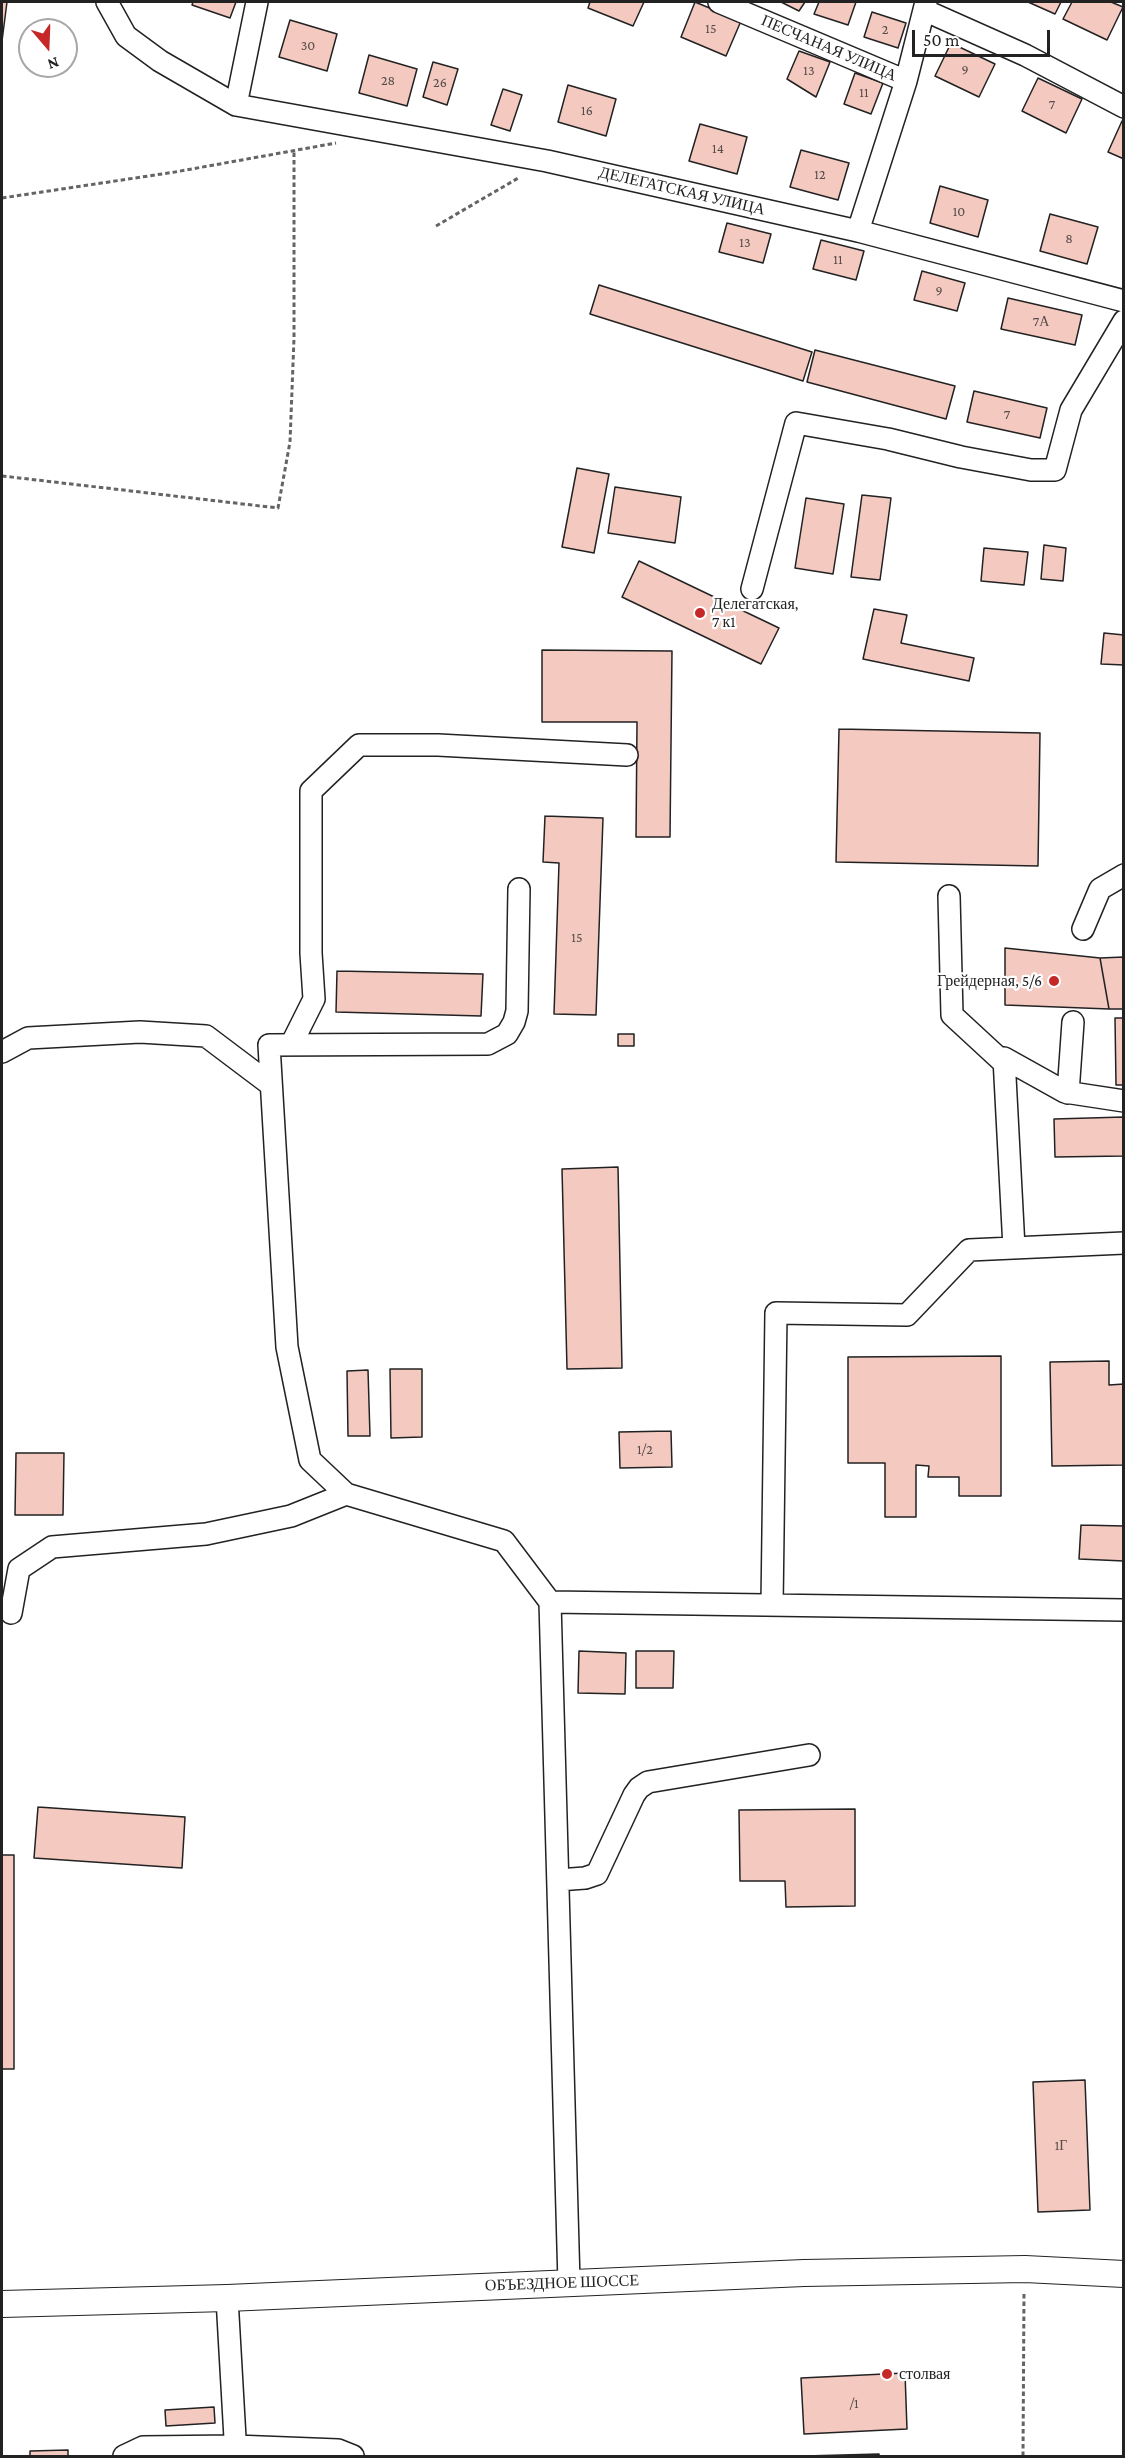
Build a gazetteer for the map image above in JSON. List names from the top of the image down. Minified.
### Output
{"streets":{"main road":["ОБЪЕЗДНОЕ ШОССЕ"],"street":["ПЕСЧАНАЯ УЛИЦА","ДЕЛЕГАТСКАЯ УЛИЦА"]},"places":["Делегатская, 7 к1","Грейдерная, 5/6","столвая"],"house_numbers":["15","2","30","9","13","28","26","11","7","16","14","12","10","8","13","11","9","7А","7","15","1/2","1Г","/1"],"scale_bar":"50 m","north":"bottom"}
